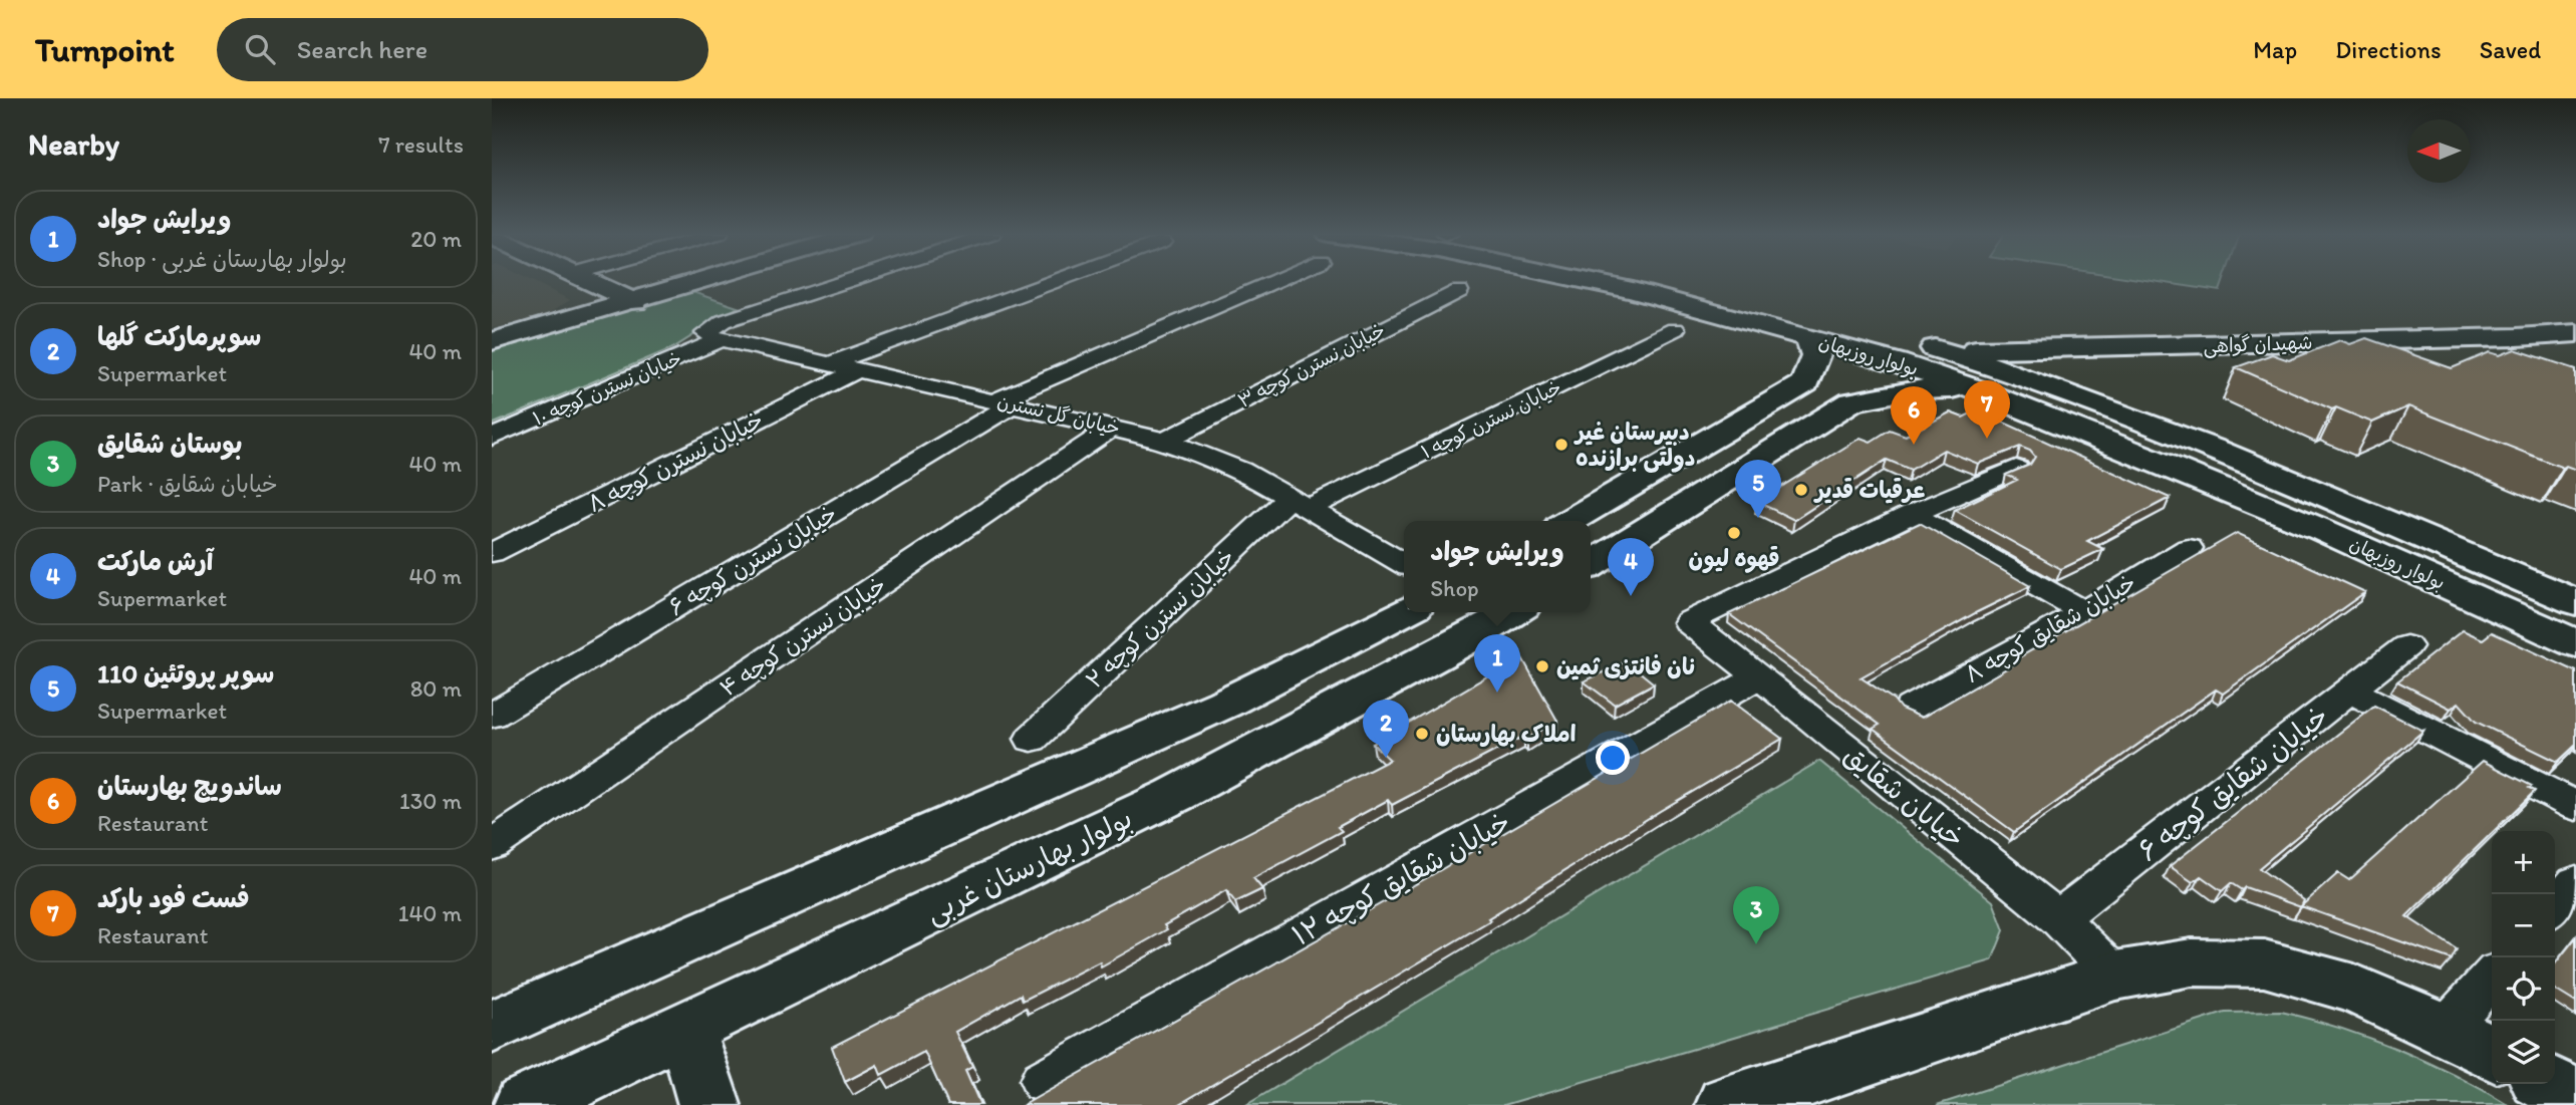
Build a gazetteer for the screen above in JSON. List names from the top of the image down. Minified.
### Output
{"streets":{"street":["شهیدان گواهی","بولوار روزبهان","خیابان نسترن کوچه ۳","خیابان نسترن کوچه ۱۰","خیابان گل نسترن","خیابان نسترن کوچه ۱","خیابان نسترن کوچه ۸","خیابان نسترن کوچه ۶","خیابان نسترن کوچه ۲","خیابان شقایق کوچه ۸","خیابان نسترن کوچه ۴","خیابان شقایق کوچه ۶","خیابان شقایق","بولوار بهارستان غربی","خیابان شقایق کوچه ۱۲"]},"crossings":[["شهیدان گواهی","بولوار روزبهان"],["خیابان نسترن کوچه ۳","خیابان گل نسترن"],["خیابان نسترن کوچه ۱۰","خیابان گل نسترن"],["خیابان گل نسترن","خیابان نسترن کوچه ۱"],["خیابان گل نسترن","خیابان نسترن کوچه ۸"],["خیابان گل نسترن","خیابان نسترن کوچه ۶"],["خیابان گل نسترن","خیابان نسترن کوچه ۲"],["خیابان گل نسترن","خیابان نسترن کوچه ۴"],["خیابان نسترن کوچه ۱","خیابان نسترن کوچه ۲"],["خیابان شقایق کوچه ۶","خیابان شقایق"],["خیابان شقایق","خیابان شقایق کوچه ۱۲"]],"places":["دبیرستان غیر دولتی برازنده","عرقیات قدیر","قهوه لیون","نان فانتزی ثمین","املاک بهارستان"],"north":"left","page":{"header":"Turnpoint","search":"Search here","nav":["Map","Directions","Saved"],"heading":["Nearby","7 results"],"list":[{"mark":"1","name":"ویرایش جواد","note":"Shop · بولوار بهارستان غربی","value":"20 m"},{"mark":"2","name":"سوپرمارکت گلها","note":"Supermarket","value":"40 m"},{"mark":"3","name":"بوستان شقایق","note":"Park · خیابان شقایق","value":"40 m"},{"mark":"4","name":"آرش مارکت","note":"Supermarket","value":"40 m"},{"mark":"5","name":"سوپر پروتئین 110","note":"Supermarket","value":"80 m"},{"mark":"6","name":"ساندویچ بهارستان","note":"Restaurant","value":"130 m"},{"mark":"7","name":"فست فود بارکد","note":"Restaurant","value":"140 m"}],"pins":["7","6","5","4","1","2","3"],"popup":["ویرایش جواد","Shop"],"map_buttons":["+","−"]}}
